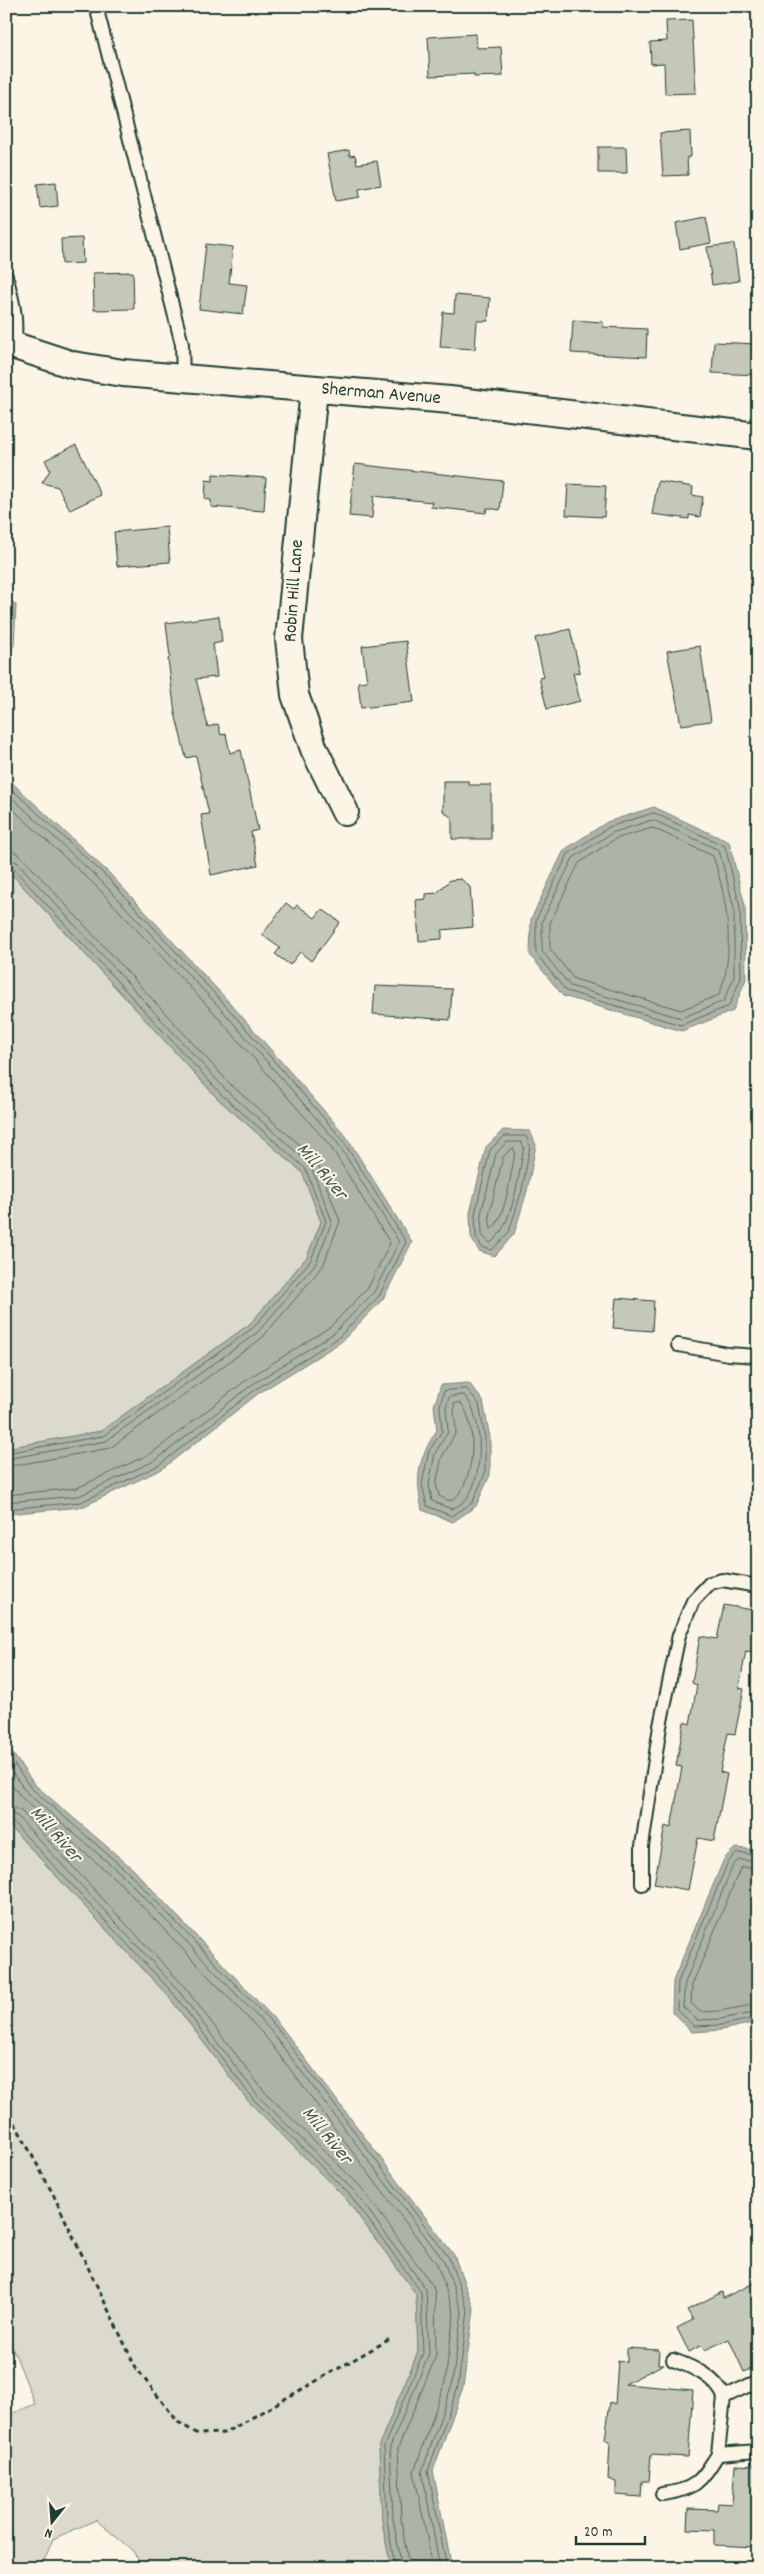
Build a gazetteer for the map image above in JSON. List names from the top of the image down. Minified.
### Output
{"streets":{"street":["Sherman Avenue","Robin Hill Lane"]},"crossings":[["Sherman Avenue","Robin Hill Lane"]],"water":["Mill River"],"scale_bar":"20 m","north":"bottom"}
